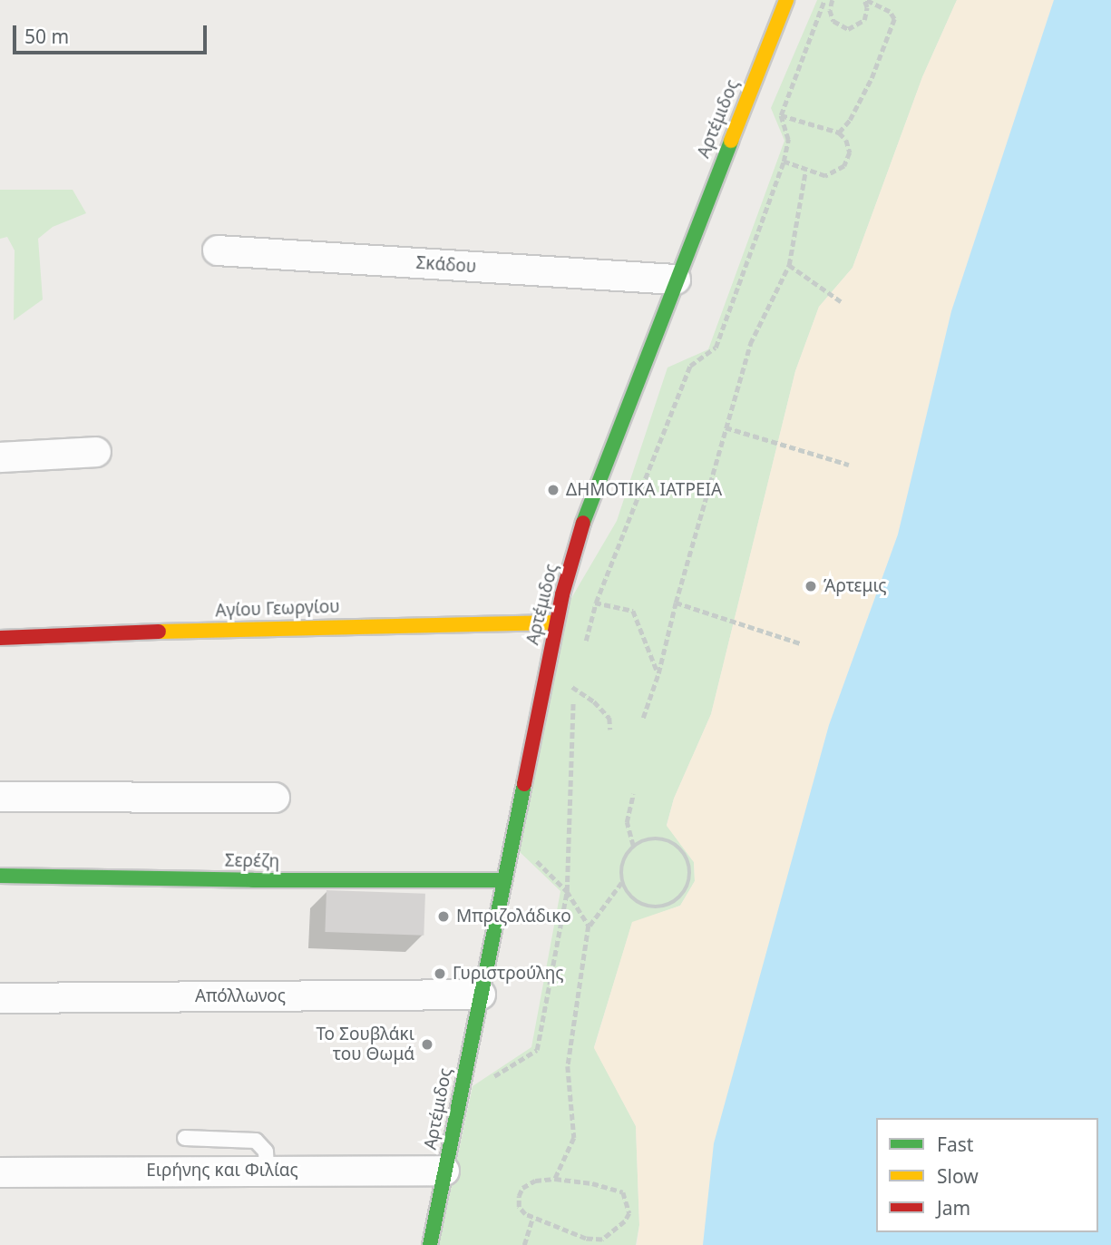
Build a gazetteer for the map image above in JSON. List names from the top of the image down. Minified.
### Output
{"streets":{"main road":["Αρτέμιδος","Αγίου Γεωργίου","Σερέζη"],"street":["Σκάδου","Απόλλωνος","Ειρήνης και Φιλίας"]},"crossings":[["Αρτέμιδος","Σκάδου"],["Αρτέμιδος","Αγίου Γεωργίου"],["Αρτέμιδος","Σερέζη"],["Αρτέμιδος","Απόλλωνος"],["Αρτέμιδος","Ειρήνης και Φιλίας"]],"places":["ΔΗΜΟΤΙΚΑ ΙΑΤΡΕΙΑ","Άρτεμις","Μπριζολάδικο","Γυριστρούλης","Το Σουβλάκι του Θωμά"],"legend":["Fast","Slow","Jam"],"scale_bar":"50 m"}
